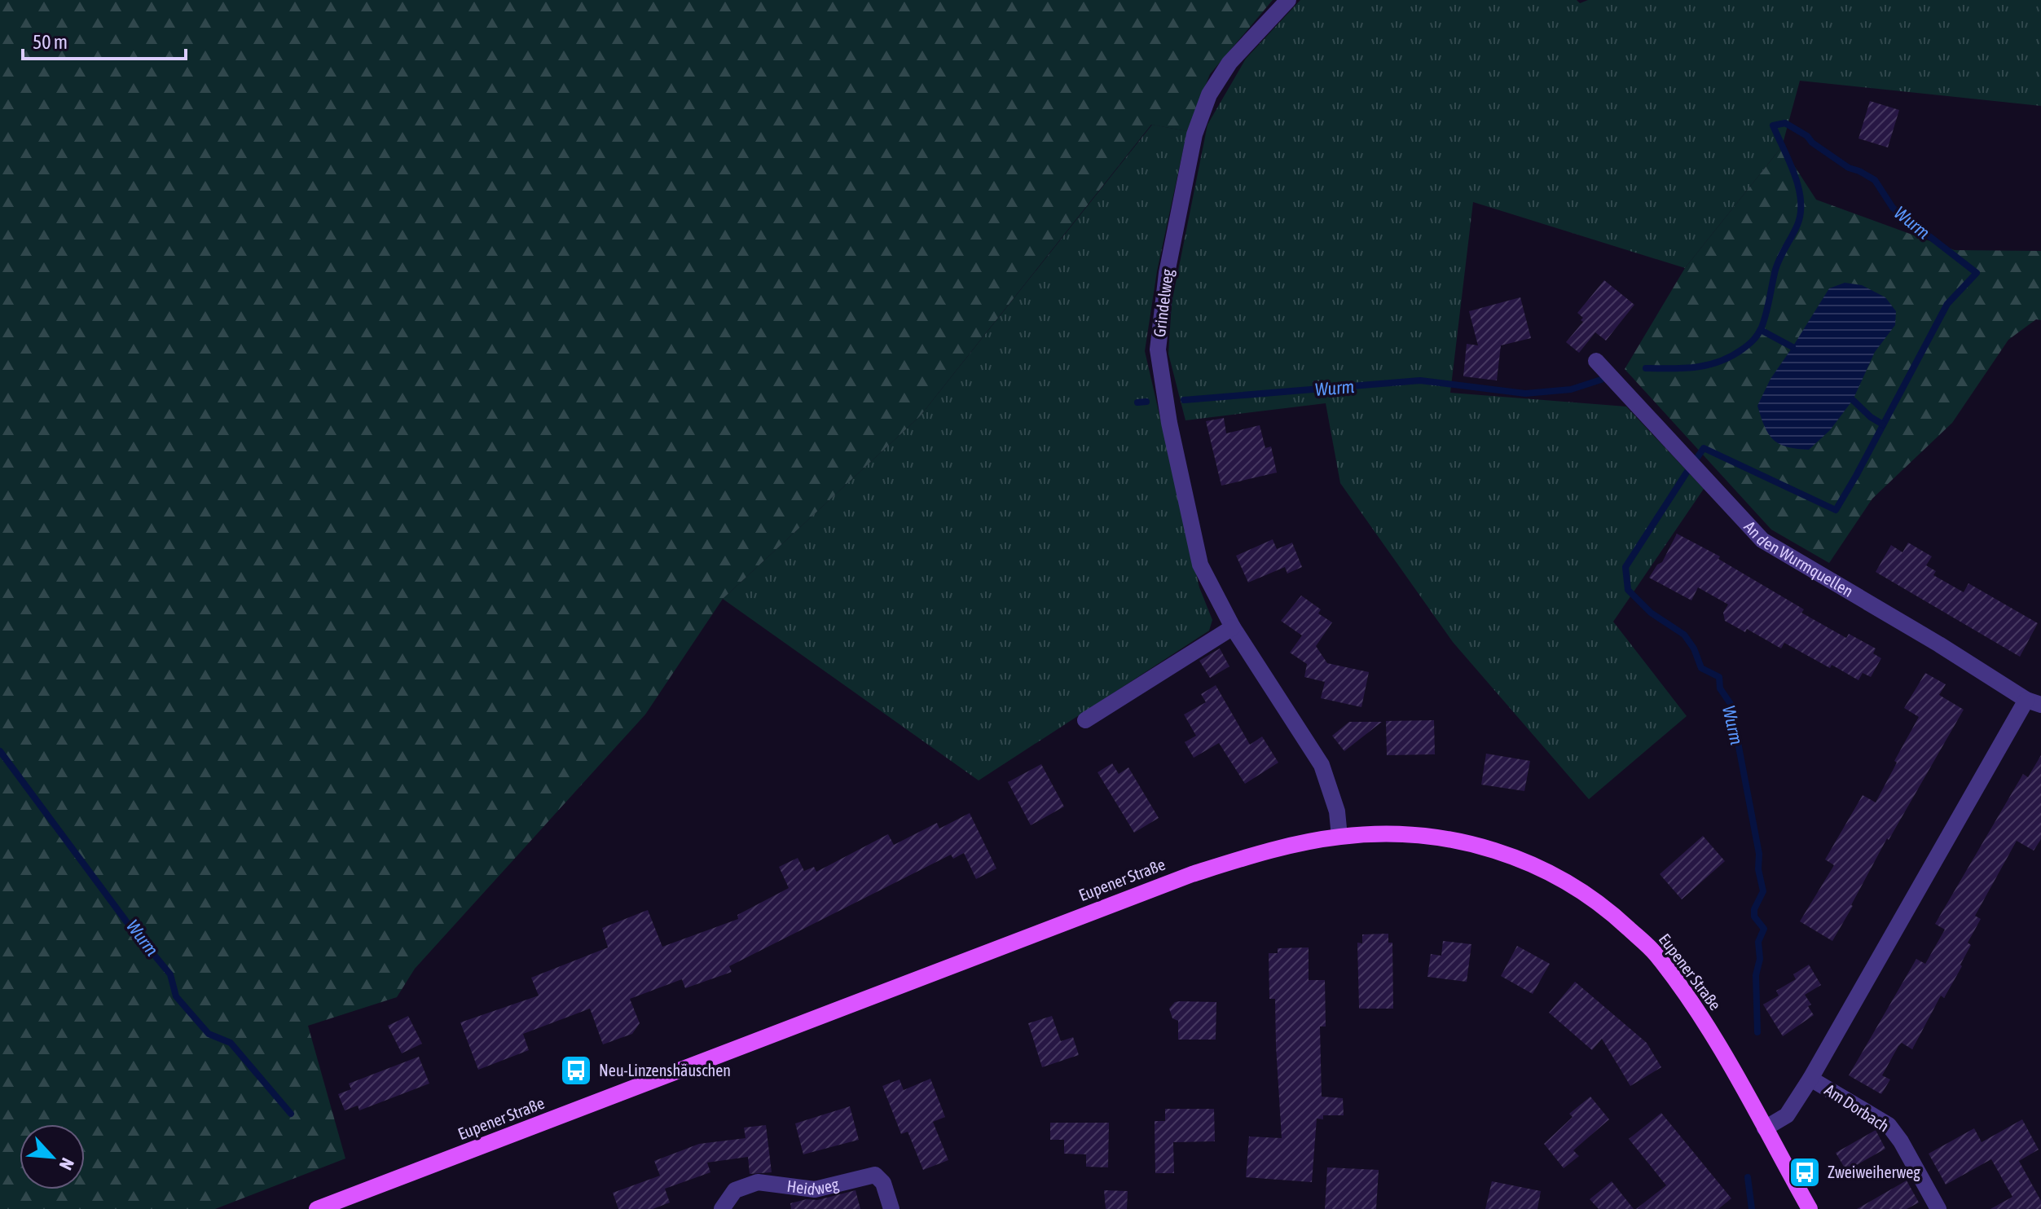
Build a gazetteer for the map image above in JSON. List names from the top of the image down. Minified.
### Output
{"streets":{"main road":["Eupener Straße"],"street":["Grindelweg","An den Wurmquellen","Am Dorbach","Heidweg"]},"crossings":[["Grindelweg","Eupener Straße"]],"water":["Wurm"],"places":{"bus stop":["Neu-Linzenshäuschen","Zweiweiherweg"]},"scale_bar":"50 m","north":"bottom right"}
